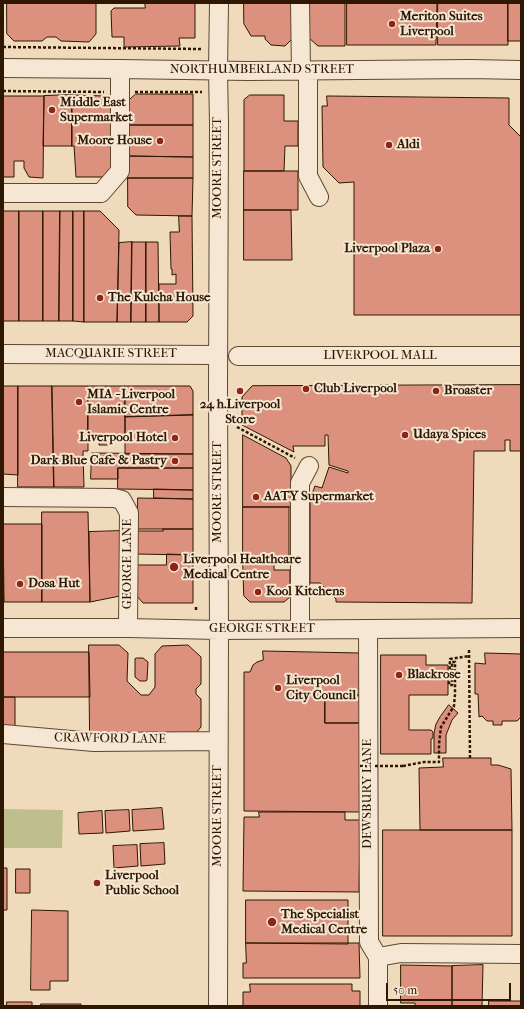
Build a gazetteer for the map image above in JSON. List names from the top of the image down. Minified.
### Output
{"streets":{"street":["NORTHUMBERLAND STREET","MOORE STREET","MACQUARIE STREET","LIVERPOOL MALL","GEORGE LANE","GEORGE STREET","CRAWFORD LANE","DEWSBURY LANE"]},"crossings":[["NORTHUMBERLAND STREET","MOORE STREET"],["MOORE STREET","MACQUARIE STREET"],["MOORE STREET","GEORGE STREET"],["MOORE STREET","CRAWFORD LANE"],["GEORGE LANE","GEORGE STREET"],["GEORGE STREET","DEWSBURY LANE"]],"places":["Meriton Suites Liverpool","Middle East Supermarket","Moore House","Aldi","Liverpool Plaza","The Kulcha House","Club Liverpool","24 h.Liverpool Store","Broaster","MIA - Liverpool Islamic Centre","Udaya Spices","Liverpool Hotel","Dark Blue Cafe & Pastry","AATY Supermarket","Liverpool Healthcare Medical Centre","Dosa Hut","Kool Kitchens","Blackrose","Liverpool City Council","Liverpool Public School","The Specialist Medical Centre"],"scale_bar":"50 m"}
